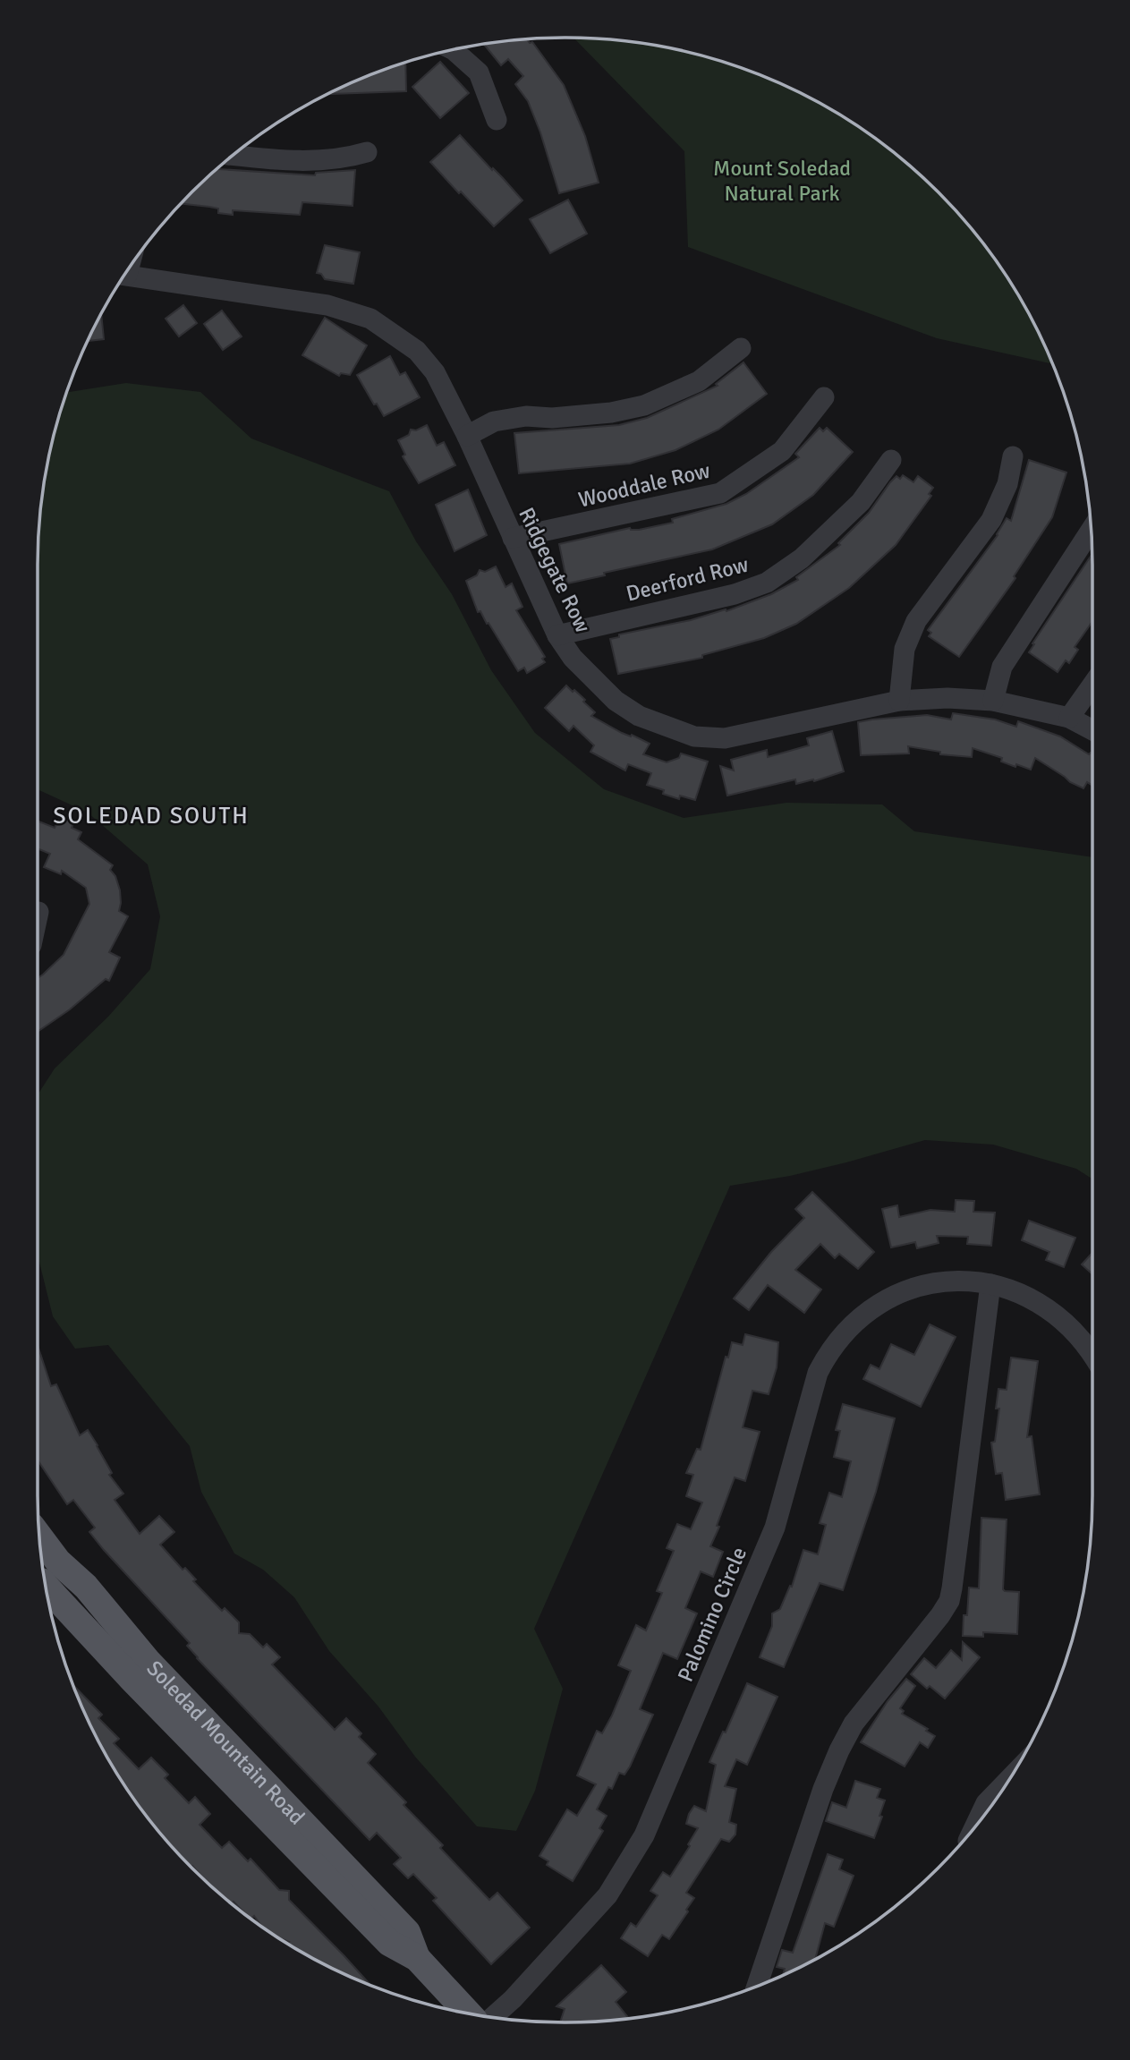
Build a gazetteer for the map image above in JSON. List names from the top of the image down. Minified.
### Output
{"streets":{"main road":["Soledad Mountain Road"],"street":["Wooddale Row","Ridgegate Row","Deerford Row","Palomino Circle"]},"crossings":[["Wooddale Row","Ridgegate Row"],["Ridgegate Row","Deerford Row"]],"districts":["SOLEDAD SOUTH"],"parks":["Mount Soledad Natural Park"]}
